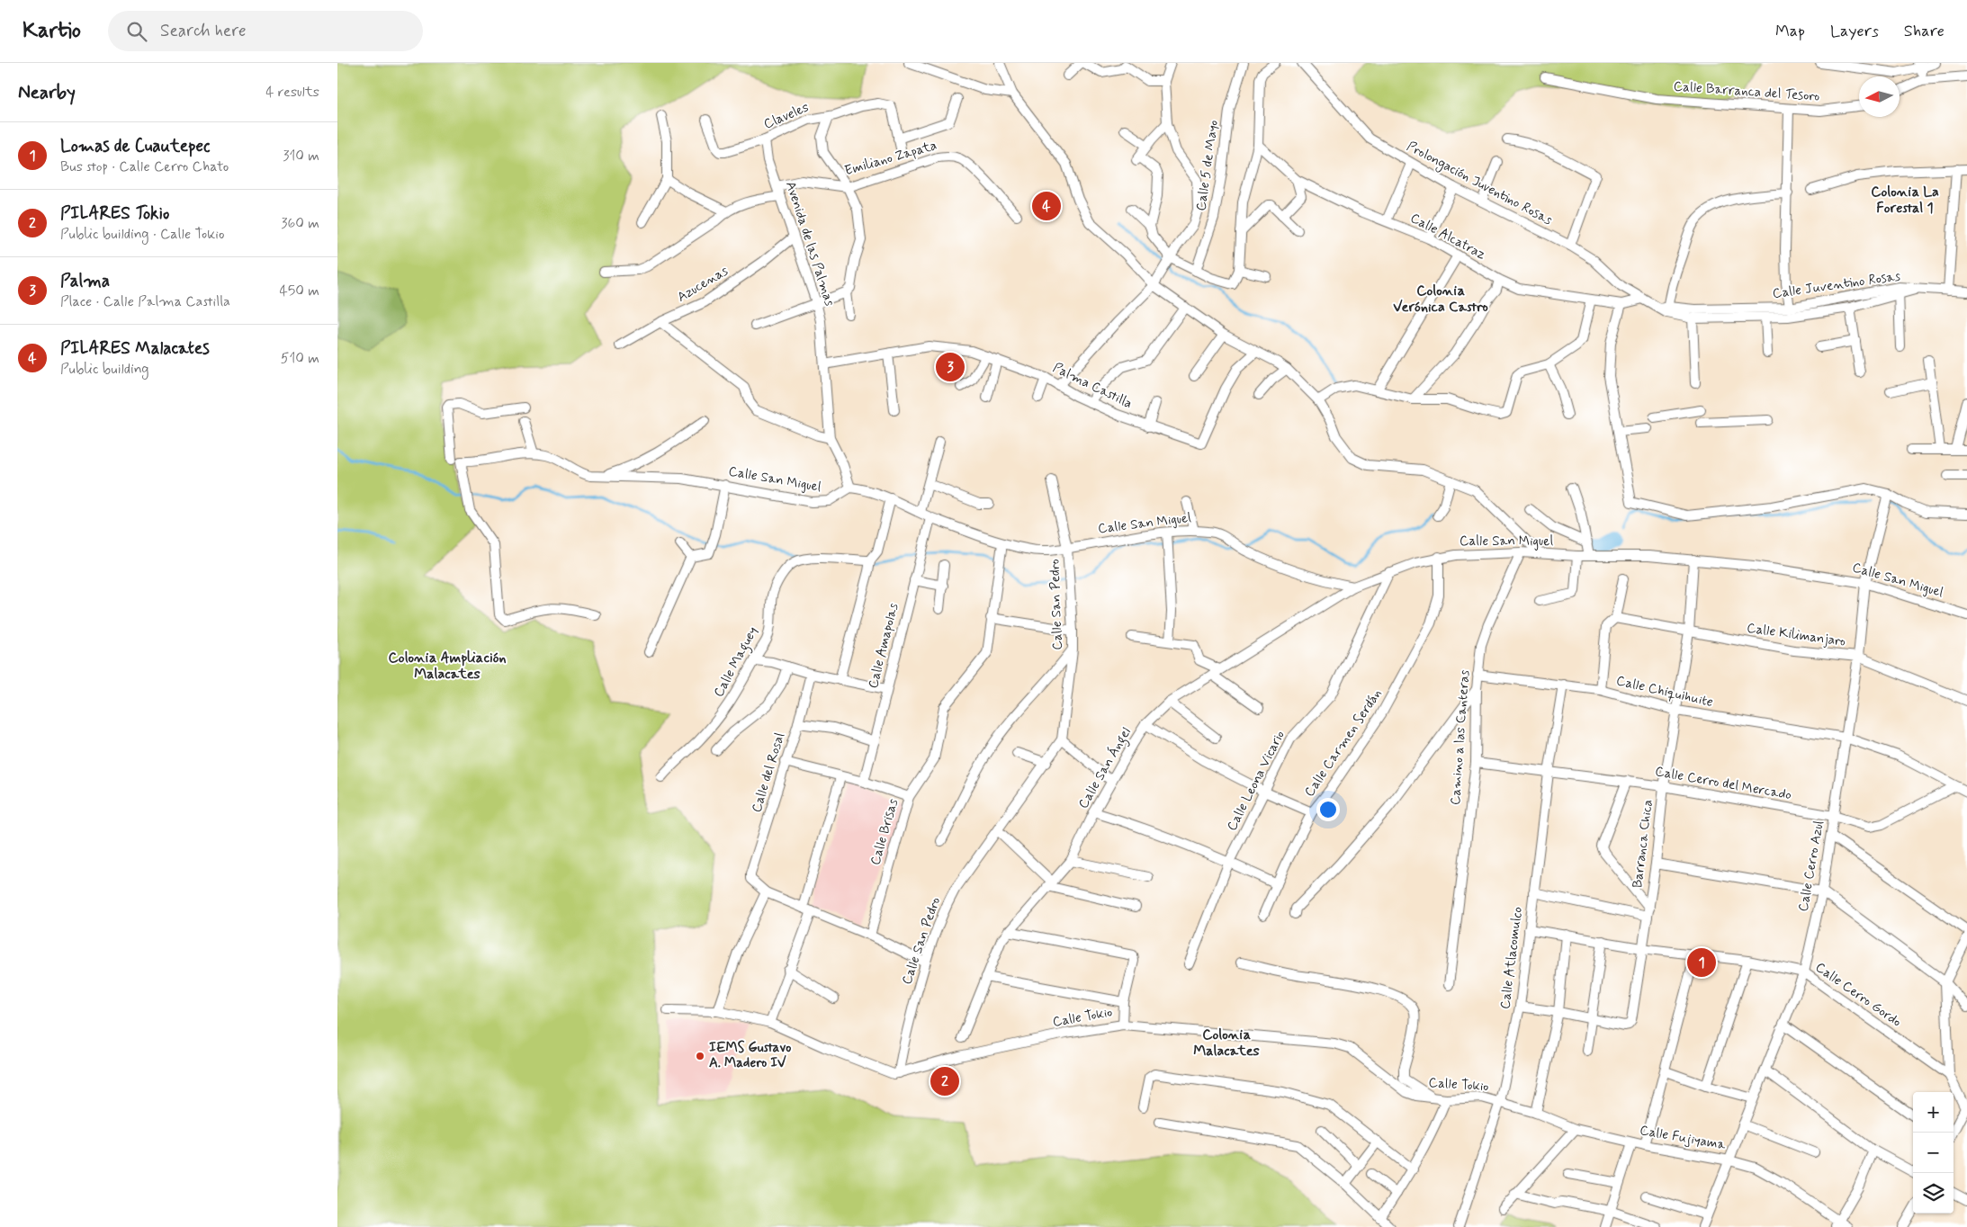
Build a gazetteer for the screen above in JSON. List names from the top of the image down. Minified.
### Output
{"streets":{"street":["Calle Barranca del Tesoro","Claveles","Emiliano Zapata","Calle 5 de Mayo","Prolongación Juventino Rosas","Calle Alcatraz","Avenida de las Palmas","Azucenas","Calle Juventino Rosas","Palma Castilla","Calle San Miguel","Calle San Pedro","Calle Kilimanjaro","Calle Amapolas","Calle Maguey","Calle Chiquihuite","Camino a las Canteras","Calle Carmen Serdán","Calle San Ángel","Calle del Rosal","Calle Leona Vicario","Calle Cerro del Mercado","Calle Brisas","Barranca Chica","Calle Cerro Azul","Calle Atlacomulco","Calle Cerro Gordo","Calle Tokio","Calle Fujiyama"]},"crossings":[["Claveles","Avenida de las Palmas"],["Emiliano Zapata","Avenida de las Palmas"],["Prolongación Juventino Rosas","Calle Alcatraz"],["Prolongación Juventino Rosas","Calle Juventino Rosas"],["Avenida de las Palmas","Azucenas"],["Avenida de las Palmas","Palma Castilla"],["Avenida de las Palmas","Calle San Miguel"],["Calle San Miguel","Calle San Pedro"],["Calle San Miguel","Calle Amapolas"],["Calle San Miguel","Camino a las Canteras"],["Calle San Miguel","Calle Carmen Serdán"],["Calle San Miguel","Calle San Ángel"],["Calle San Miguel","Calle Leona Vicario"],["Calle San Miguel","Calle Brisas"],["Calle San Miguel","Barranca Chica"],["Calle San Miguel","Calle Cerro Azul"],["Calle San Pedro","Calle Tokio"],["Calle Kilimanjaro","Barranca Chica"],["Calle Kilimanjaro","Calle Cerro Azul"],["Calle Chiquihuite","Camino a las Canteras"],["Calle Chiquihuite","Calle Cerro del Mercado"],["Calle Chiquihuite","Barranca Chica"],["Calle Chiquihuite","Calle Cerro Azul"],["Calle Chiquihuite","Calle Atlacomulco"],["Camino a las Canteras","Calle Cerro del Mercado"],["Calle Cerro del Mercado","Barranca Chica"],["Calle Cerro del Mercado","Calle Cerro Azul"],["Calle Cerro del Mercado","Calle Atlacomulco"],["Barranca Chica","Calle Cerro Gordo"],["Calle Cerro Azul","Calle Cerro Gordo"],["Calle Cerro Azul","Calle Fujiyama"],["Calle Atlacomulco","Calle Cerro Gordo"],["Calle Atlacomulco","Calle Tokio"],["Calle Atlacomulco","Calle Fujiyama"],["Calle Tokio","Calle Fujiyama"]],"districts":["Colonia La Forestal 1","Colonia Verónica Castro","Colonia Ampliación Malacates","Colonia Malacates"],"places":["IEMS Gustavo A. Madero IV"],"north":"left","page":{"header":"Kartio","search":"Search here","nav":["Map","Layers","Share"],"heading":["Nearby","4 results"],"list":[{"mark":"1","name":"Lomas de Cuautepec","note":"Bus stop · Calle Cerro Chato","value":"310 m"},{"mark":"2","name":"PILARES Tokio","note":"Public building · Calle Tokio","value":"360 m"},{"mark":"3","name":"Palma","note":"Place · Calle Palma Castilla","value":"450 m"},{"mark":"4","name":"PILARES Malacates","note":"Public building","value":"510 m"}],"pins":["4","3","1","2"],"map_buttons":["+","−"]}}
